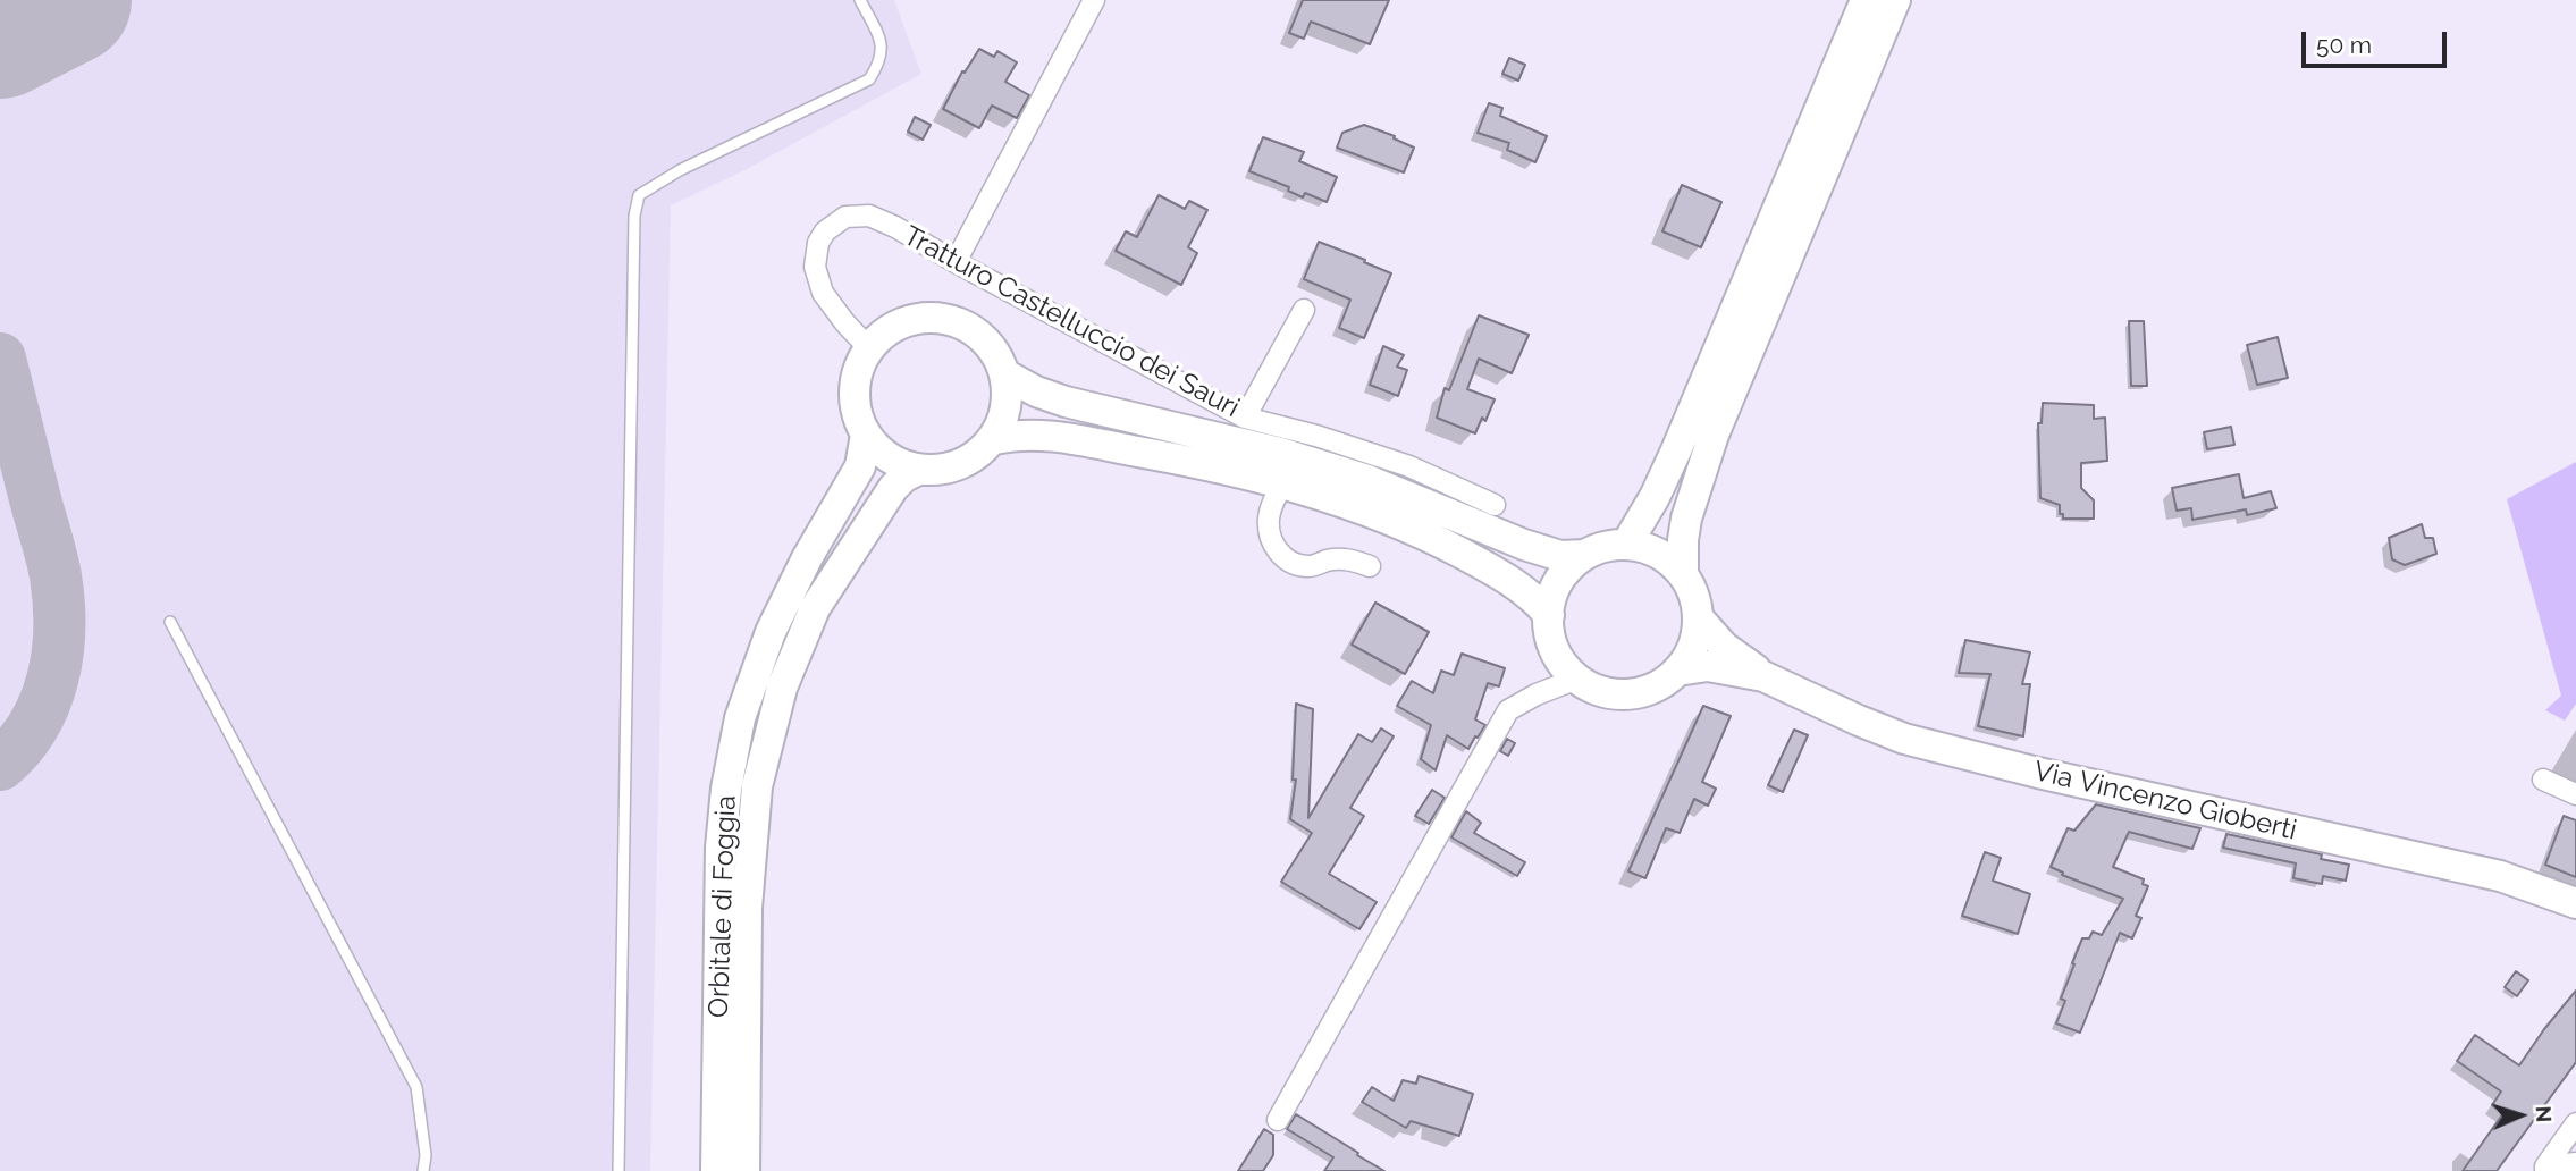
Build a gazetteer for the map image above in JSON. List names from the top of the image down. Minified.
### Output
{"streets":{"main road":["Via Vincenzo Gioberti","Orbitale di Foggia"],"street":["Tratturo Castelluccio dei Sauri"]},"crossings":[["Tratturo Castelluccio dei Sauri","Orbitale di Foggia"]],"scale_bar":"50 m","north":"right"}
